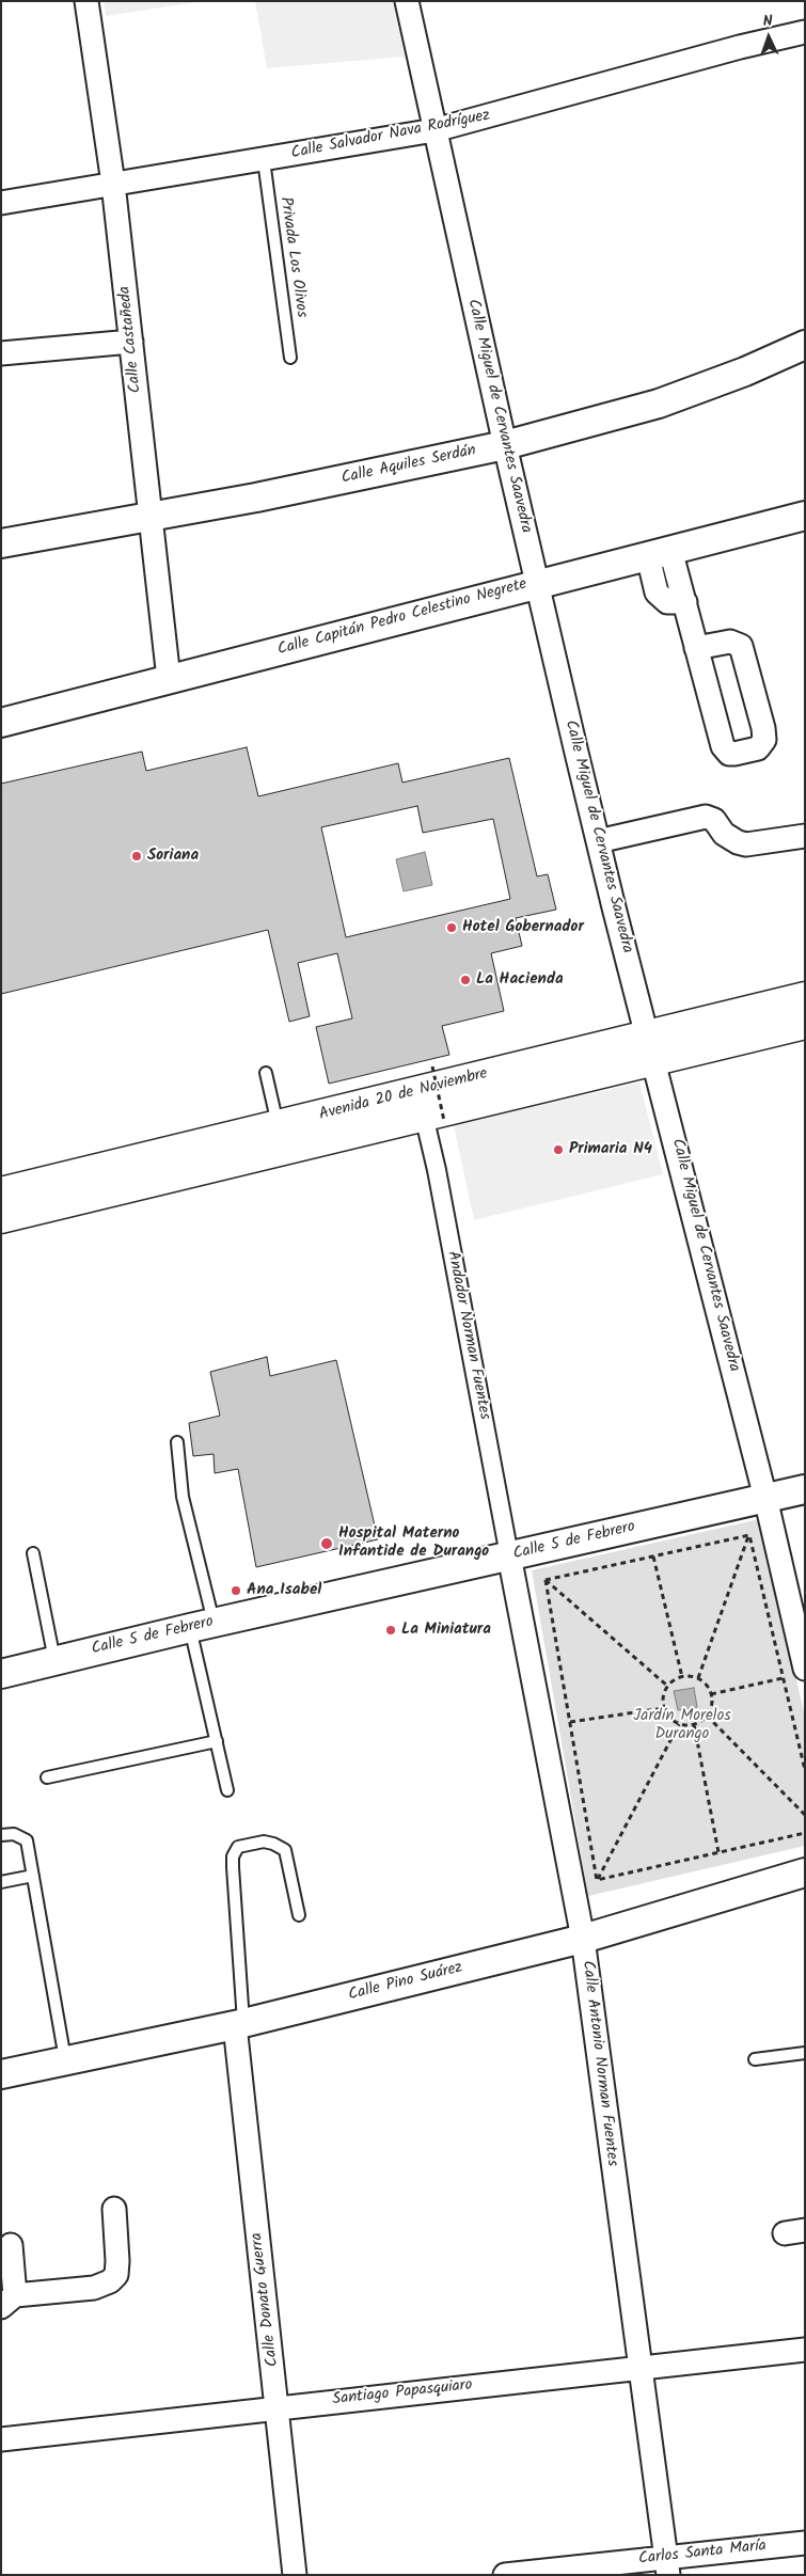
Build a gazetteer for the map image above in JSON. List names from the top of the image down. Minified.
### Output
{"streets":{"main road":["Avenida 20 de Noviembre"],"street":["Calle Salvador Nava Rodríguez","Calle Castañeda","Calle Miguel de Cervantes Saavedra","Calle Aquiles Serdán","Calle Capitán Pedro Celestino Negrete","Andador Norman Fuentes","Calle 5 de Febrero","Calle Pino Suárez","Calle Antonio Norman Fuentes","Calle Donato Guerra","Santiago Papasquiaro","Carlos Santa María"],"lane":["Privada Los Olivos"]},"crossings":[["Calle Salvador Nava Rodríguez","Privada Los Olivos"],["Calle Salvador Nava Rodríguez","Calle Castañeda"],["Calle Salvador Nava Rodríguez","Calle Miguel de Cervantes Saavedra"],["Calle Castañeda","Calle Aquiles Serdán"],["Calle Castañeda","Calle Capitán Pedro Celestino Negrete"],["Calle Miguel de Cervantes Saavedra","Calle Aquiles Serdán"],["Calle Miguel de Cervantes Saavedra","Calle Capitán Pedro Celestino Negrete"],["Calle Miguel de Cervantes Saavedra","Avenida 20 de Noviembre"],["Calle Miguel de Cervantes Saavedra","Calle 5 de Febrero"],["Avenida 20 de Noviembre","Andador Norman Fuentes"],["Andador Norman Fuentes","Calle 5 de Febrero"],["Andador Norman Fuentes","Calle Antonio Norman Fuentes"],["Calle 5 de Febrero","Calle Antonio Norman Fuentes"],["Calle Pino Suárez","Calle Antonio Norman Fuentes"],["Calle Pino Suárez","Calle Donato Guerra"],["Calle Antonio Norman Fuentes","Santiago Papasquiaro"],["Calle Antonio Norman Fuentes","Carlos Santa María"],["Calle Donato Guerra","Santiago Papasquiaro"]],"parks":["Jardín Morelos Durango"],"places":["Soriana","Hotel Gobernador","La Hacienda","Primaria N4","Hospital Materno Infantide de Durango","Ana Isabel","La Miniatura"],"north":"top"}
